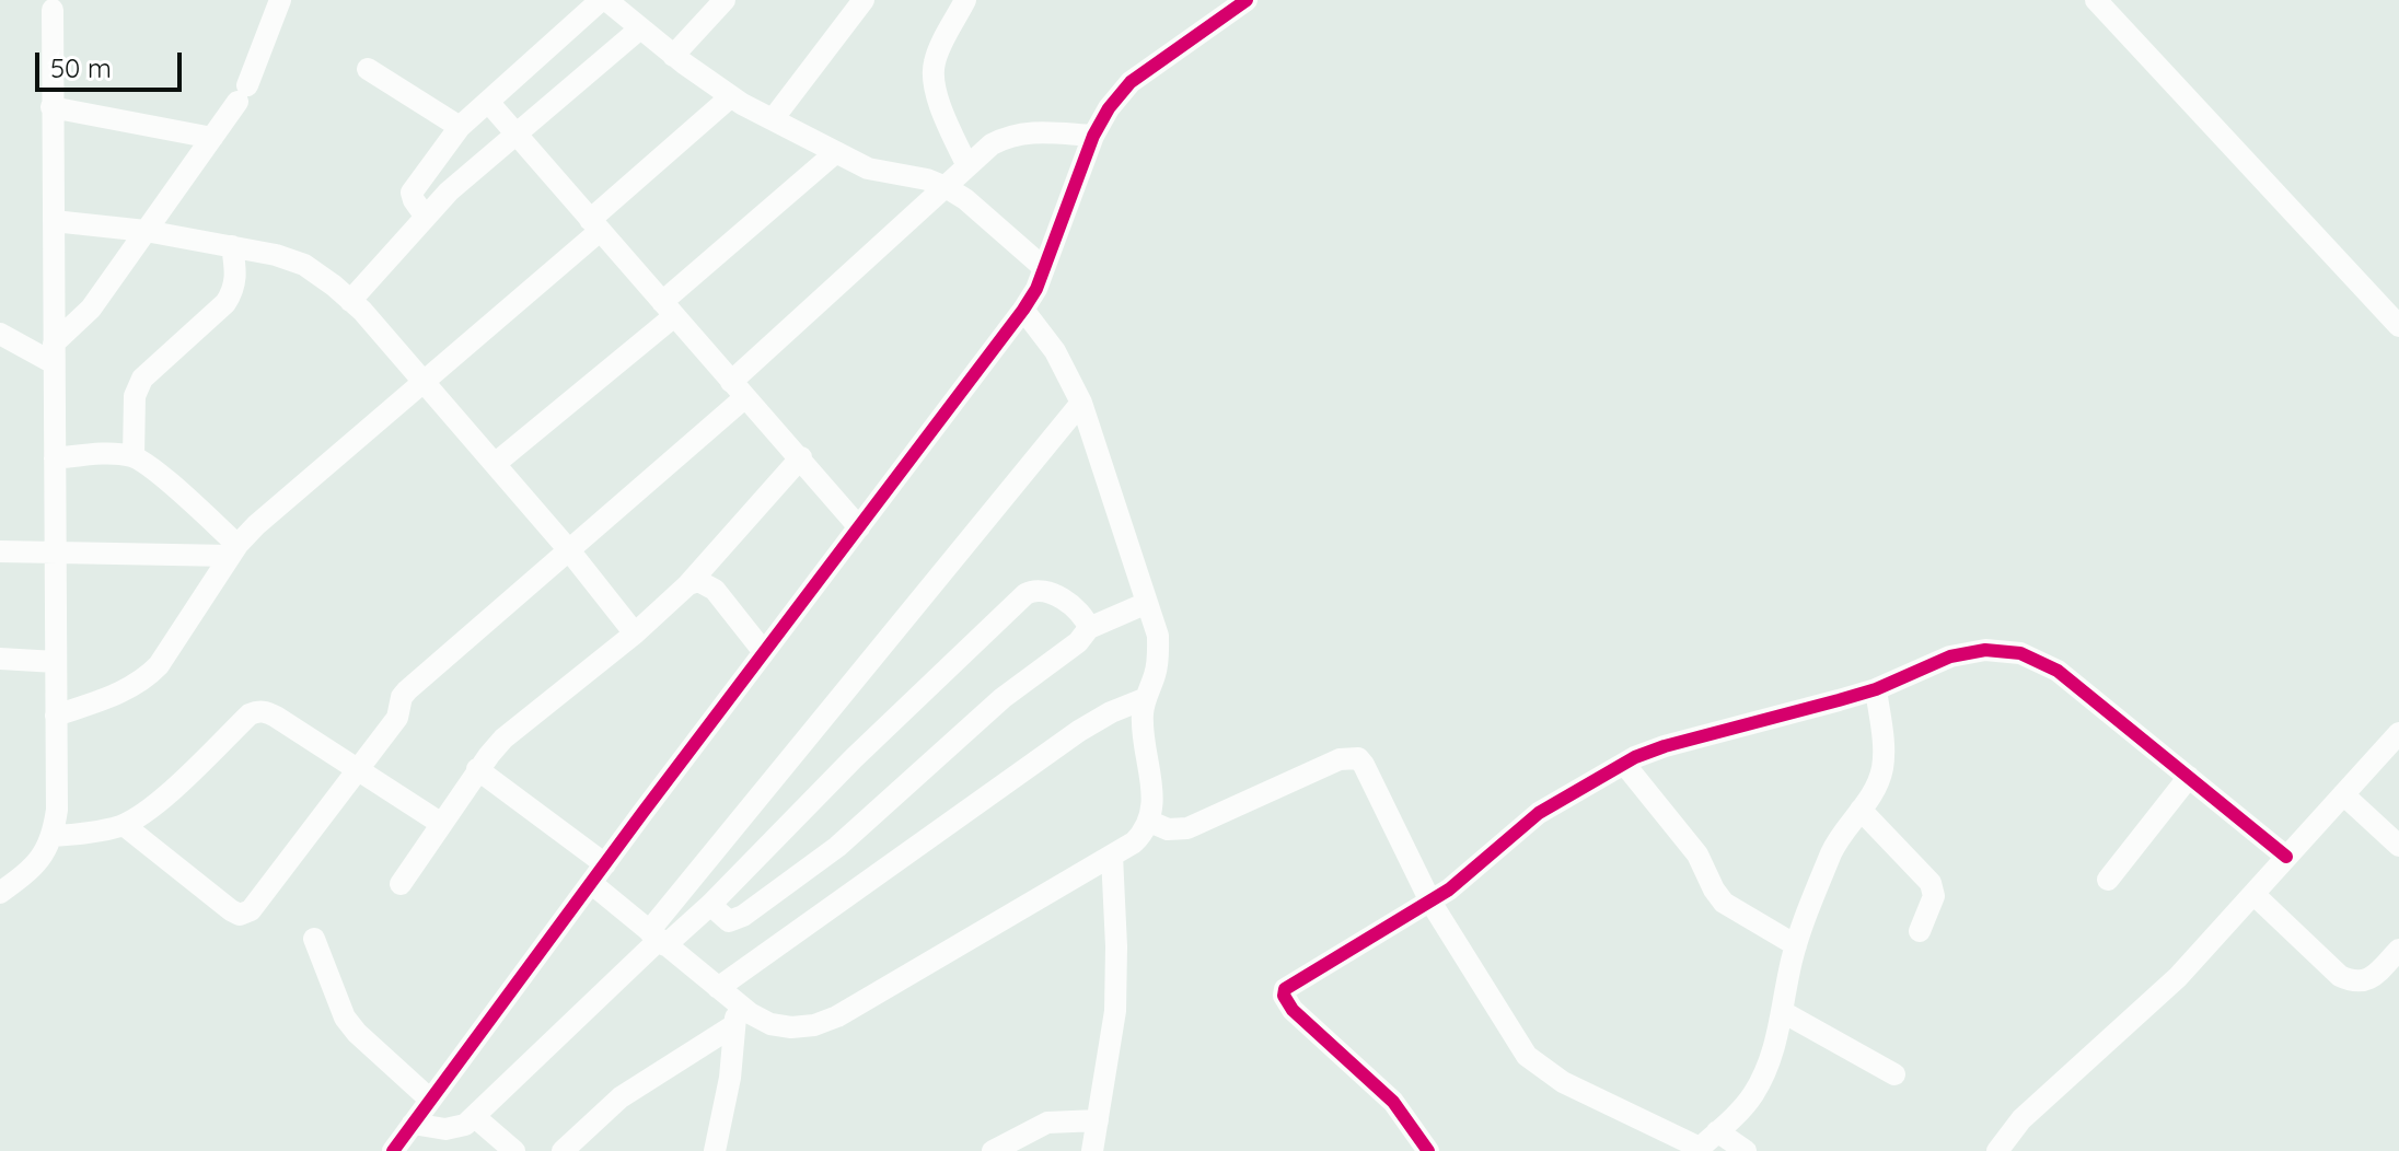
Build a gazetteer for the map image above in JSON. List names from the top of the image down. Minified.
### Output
{"scale_bar":"50 m"}
